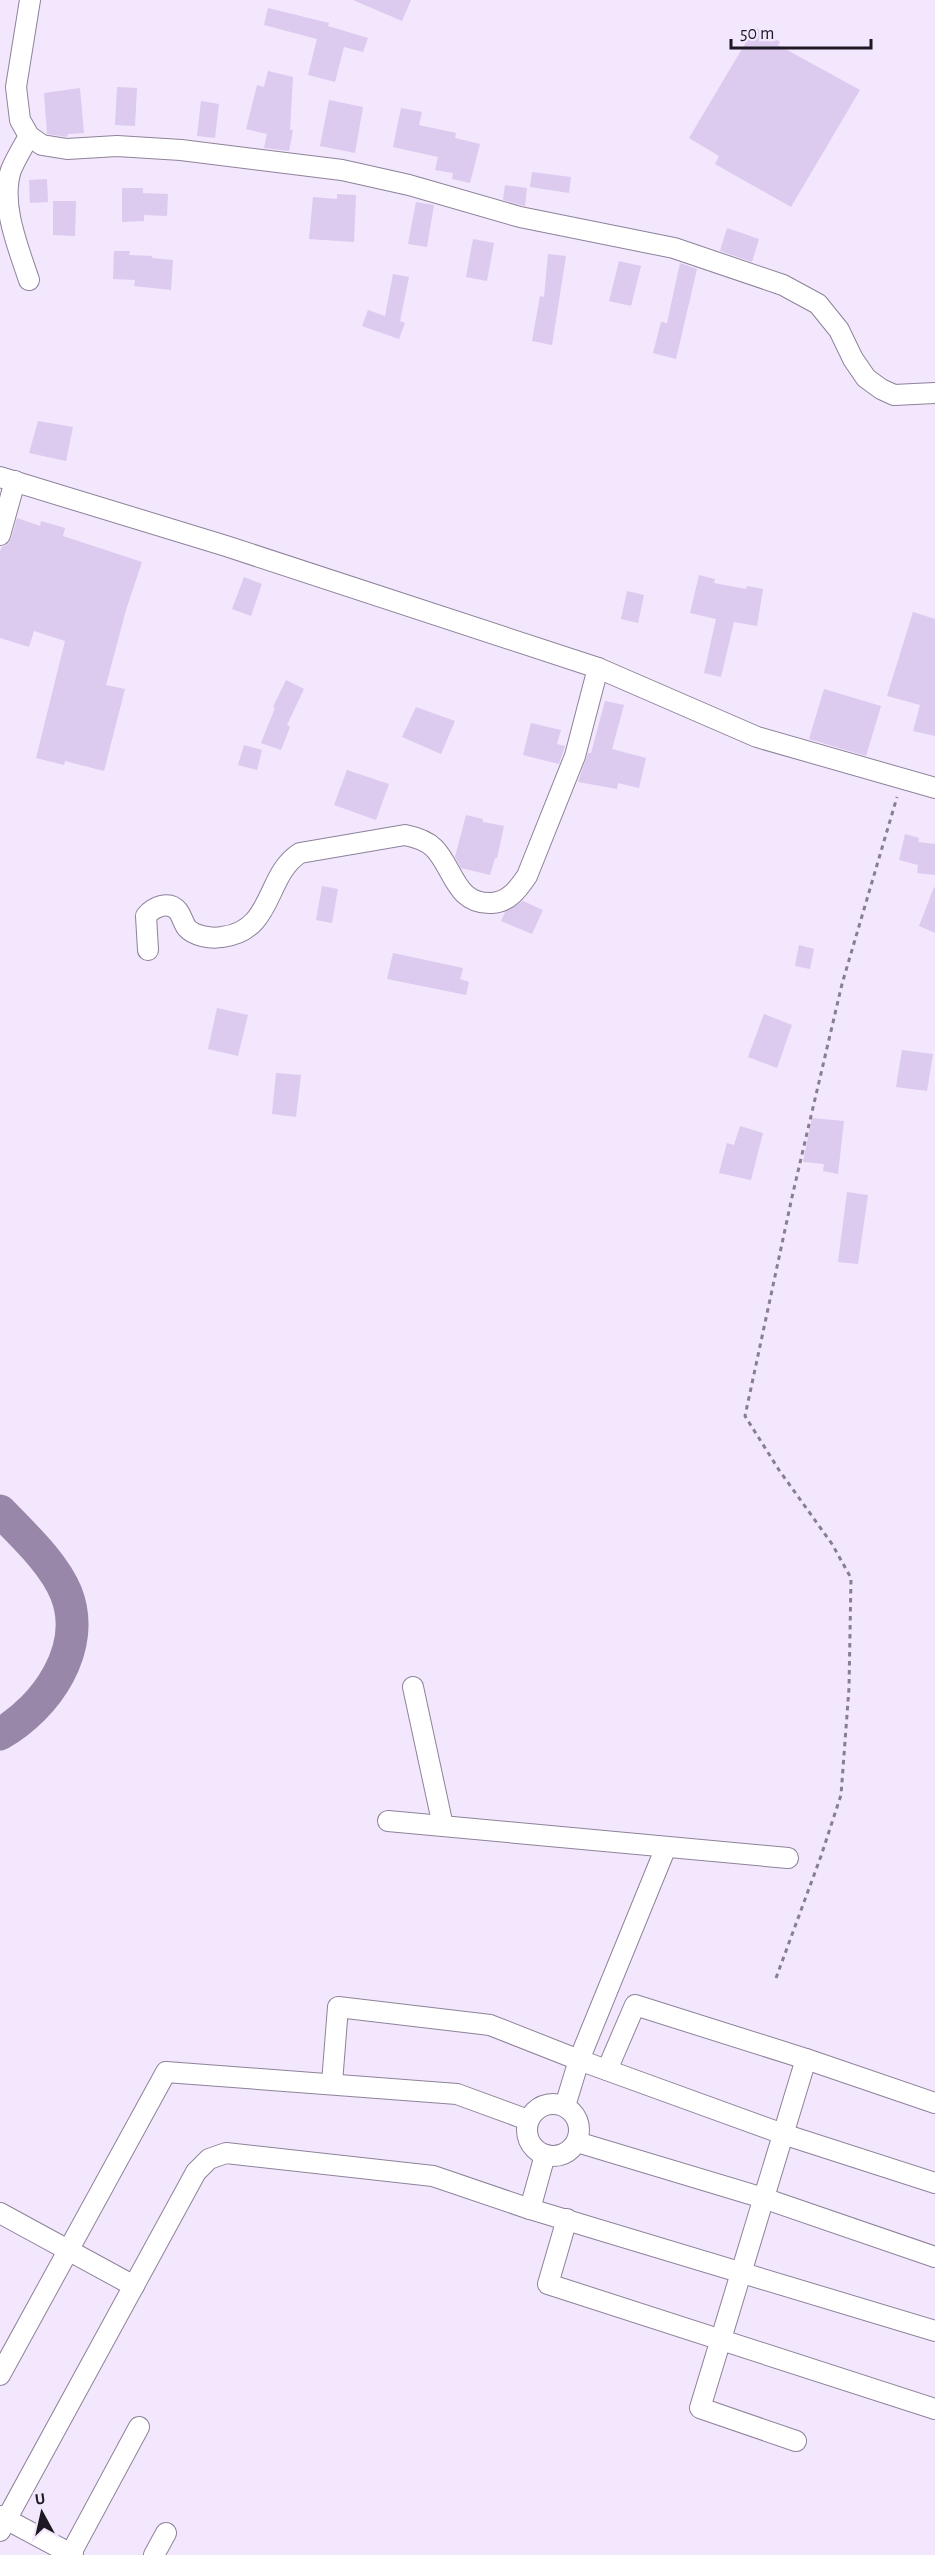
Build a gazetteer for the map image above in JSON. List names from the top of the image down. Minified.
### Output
{"scale_bar":"50 m","north":"top"}
